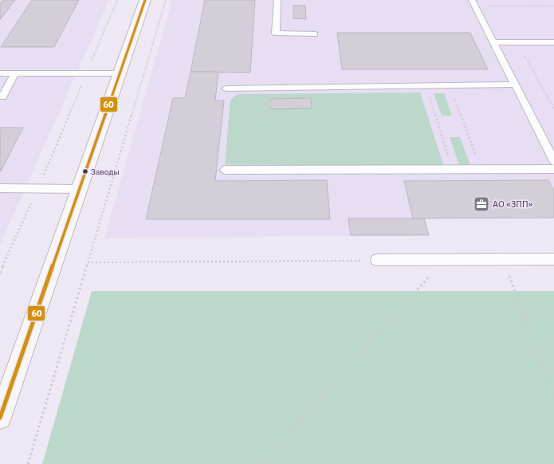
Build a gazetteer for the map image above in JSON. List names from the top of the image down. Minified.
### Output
{"places":{"other":["Заводы"],"office":["АО «ЗПП»"]},"lines":["transit line 60"]}
